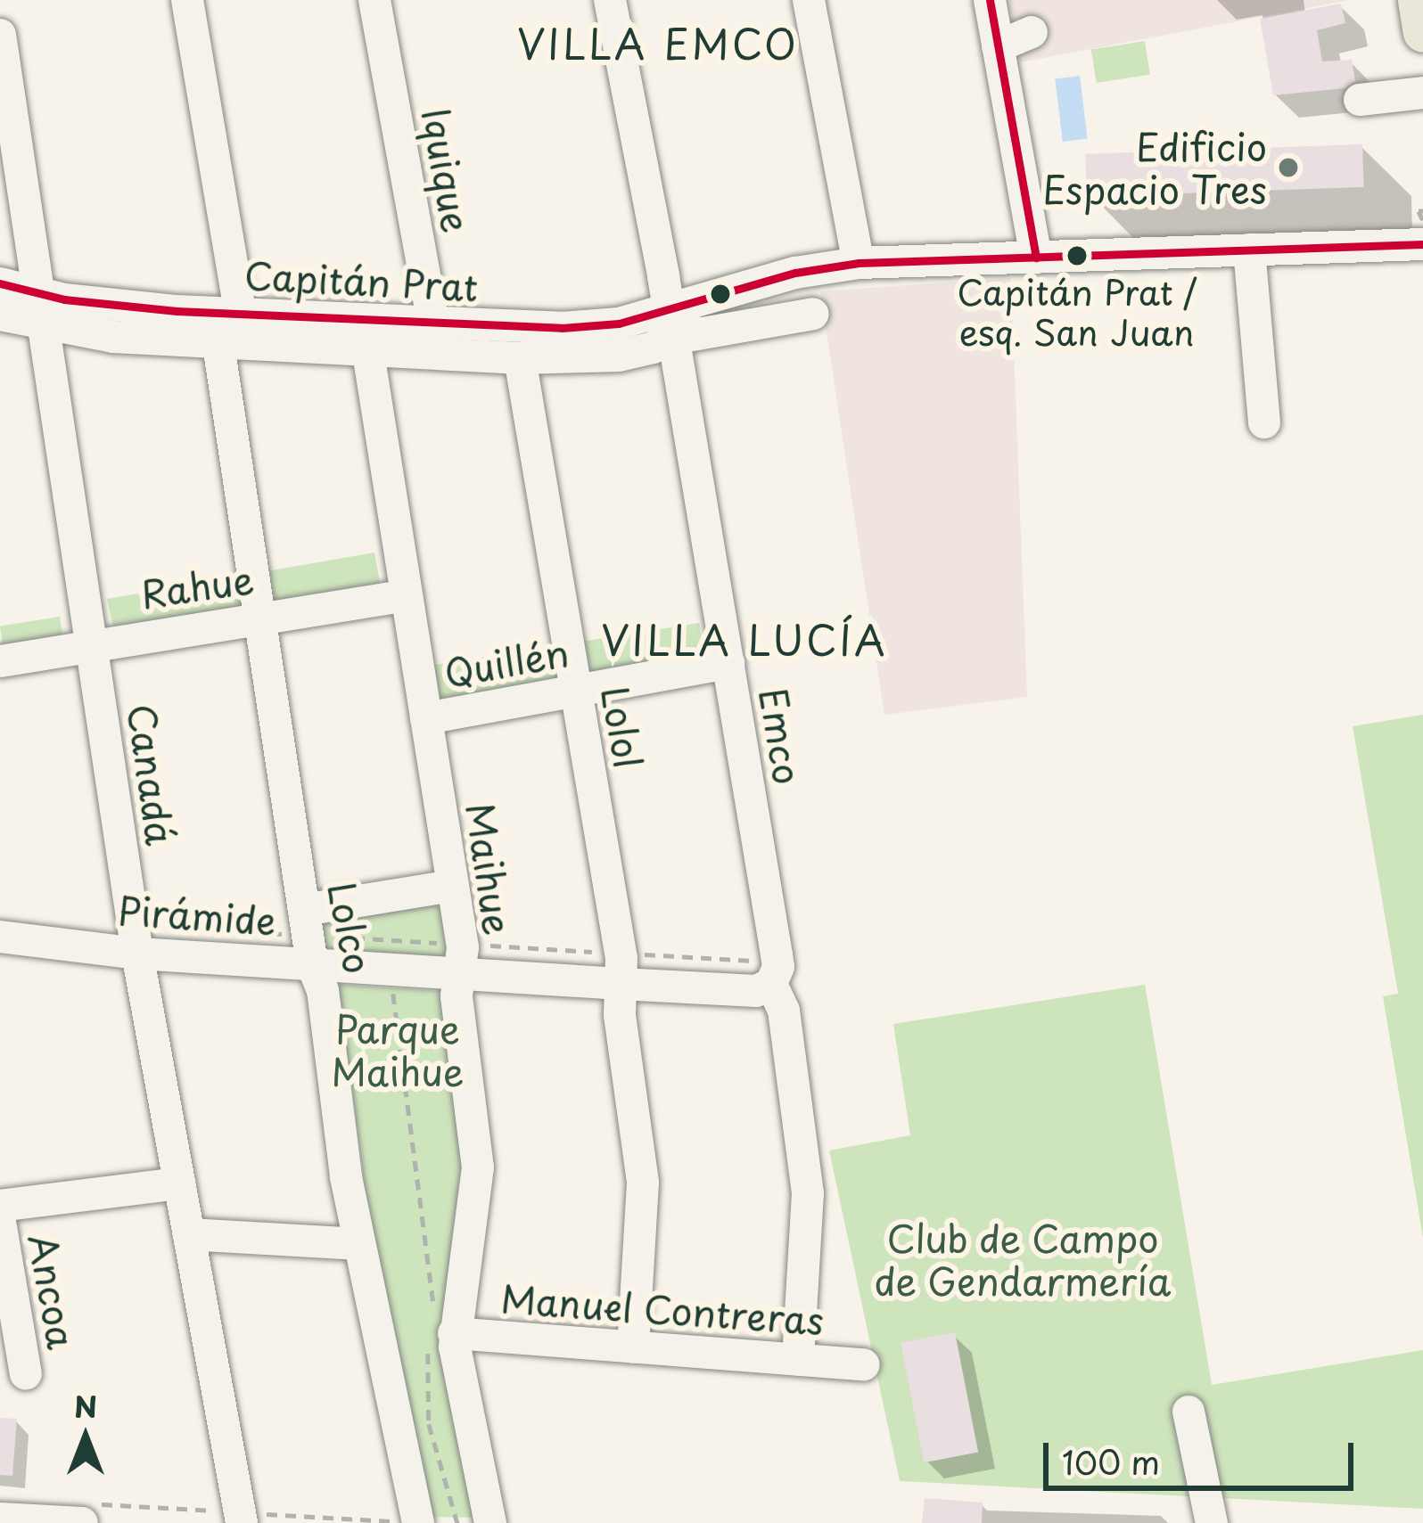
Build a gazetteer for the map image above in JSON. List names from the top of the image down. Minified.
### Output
{"streets":{"street":["Iquique","Capitán Prat","Rahue","Quillén","Lolol","Emco","Canadá","Maihue","Pirámide","Lolco","Ancoa","Manuel Contreras"]},"crossings":[["Iquique","Capitán Prat"],["Capitán Prat","Lolol"],["Capitán Prat","Emco"],["Capitán Prat","Canadá"],["Capitán Prat","Maihue"],["Capitán Prat","Lolco"],["Rahue","Canadá"],["Rahue","Maihue"],["Rahue","Lolco"],["Quillén","Lolol"],["Quillén","Emco"],["Quillén","Maihue"],["Lolol","Pirámide"],["Lolol","Manuel Contreras"],["Emco","Pirámide"],["Emco","Manuel Contreras"],["Canadá","Pirámide"],["Maihue","Pirámide"],["Maihue","Manuel Contreras"],["Pirámide","Lolco"]],"districts":["VILLA EMCO","VILLA LUCÍA"],"parks":["Parque Maihue","Club de Campo de Gendarmería"],"places":["Edificio Espacio Tres","Capitán Prat / esq. San Juan"],"scale_bar":"100 m","north":"top"}
